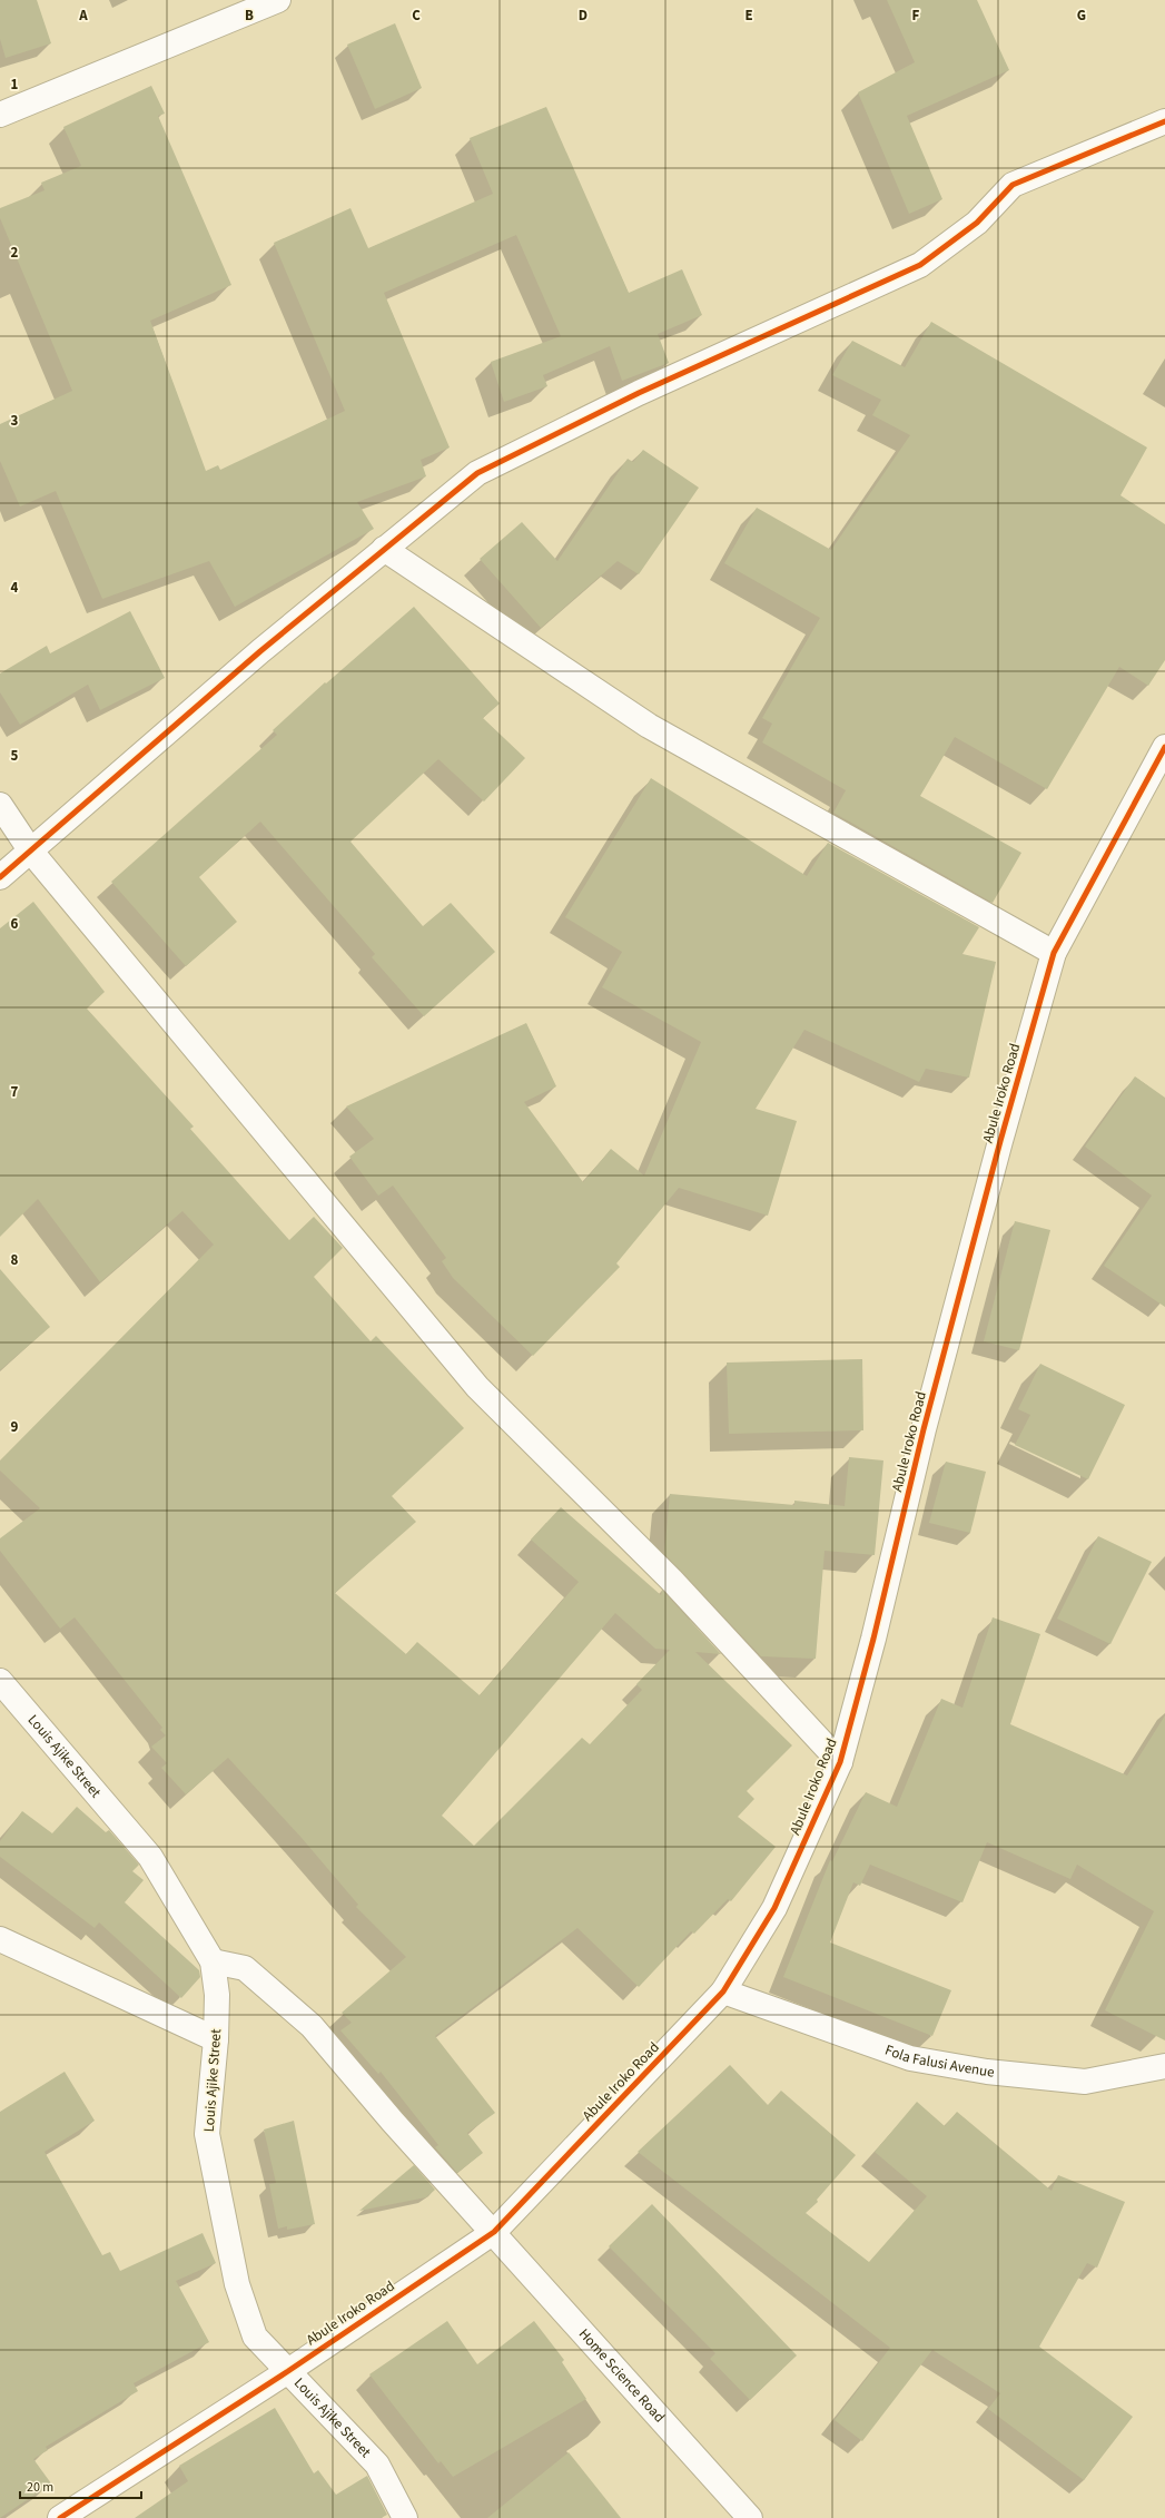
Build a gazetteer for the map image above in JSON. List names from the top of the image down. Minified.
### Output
{"streets":{"street":["Abule Iroko Road","Louis Ajike Street","Fola Falusi Avenue","Home Science Road"]},"crossings":[["Abule Iroko Road","Louis Ajike Street"],["Abule Iroko Road","Fola Falusi Avenue"],["Abule Iroko Road","Home Science Road"],["Louis Ajike Street","Home Science Road"]],"scale_bar":"20 m","grid":{"columns":["A","B","C","D","E","F","G"],"rows":["1","2","3","4","5","6","7","8","9"]}}
